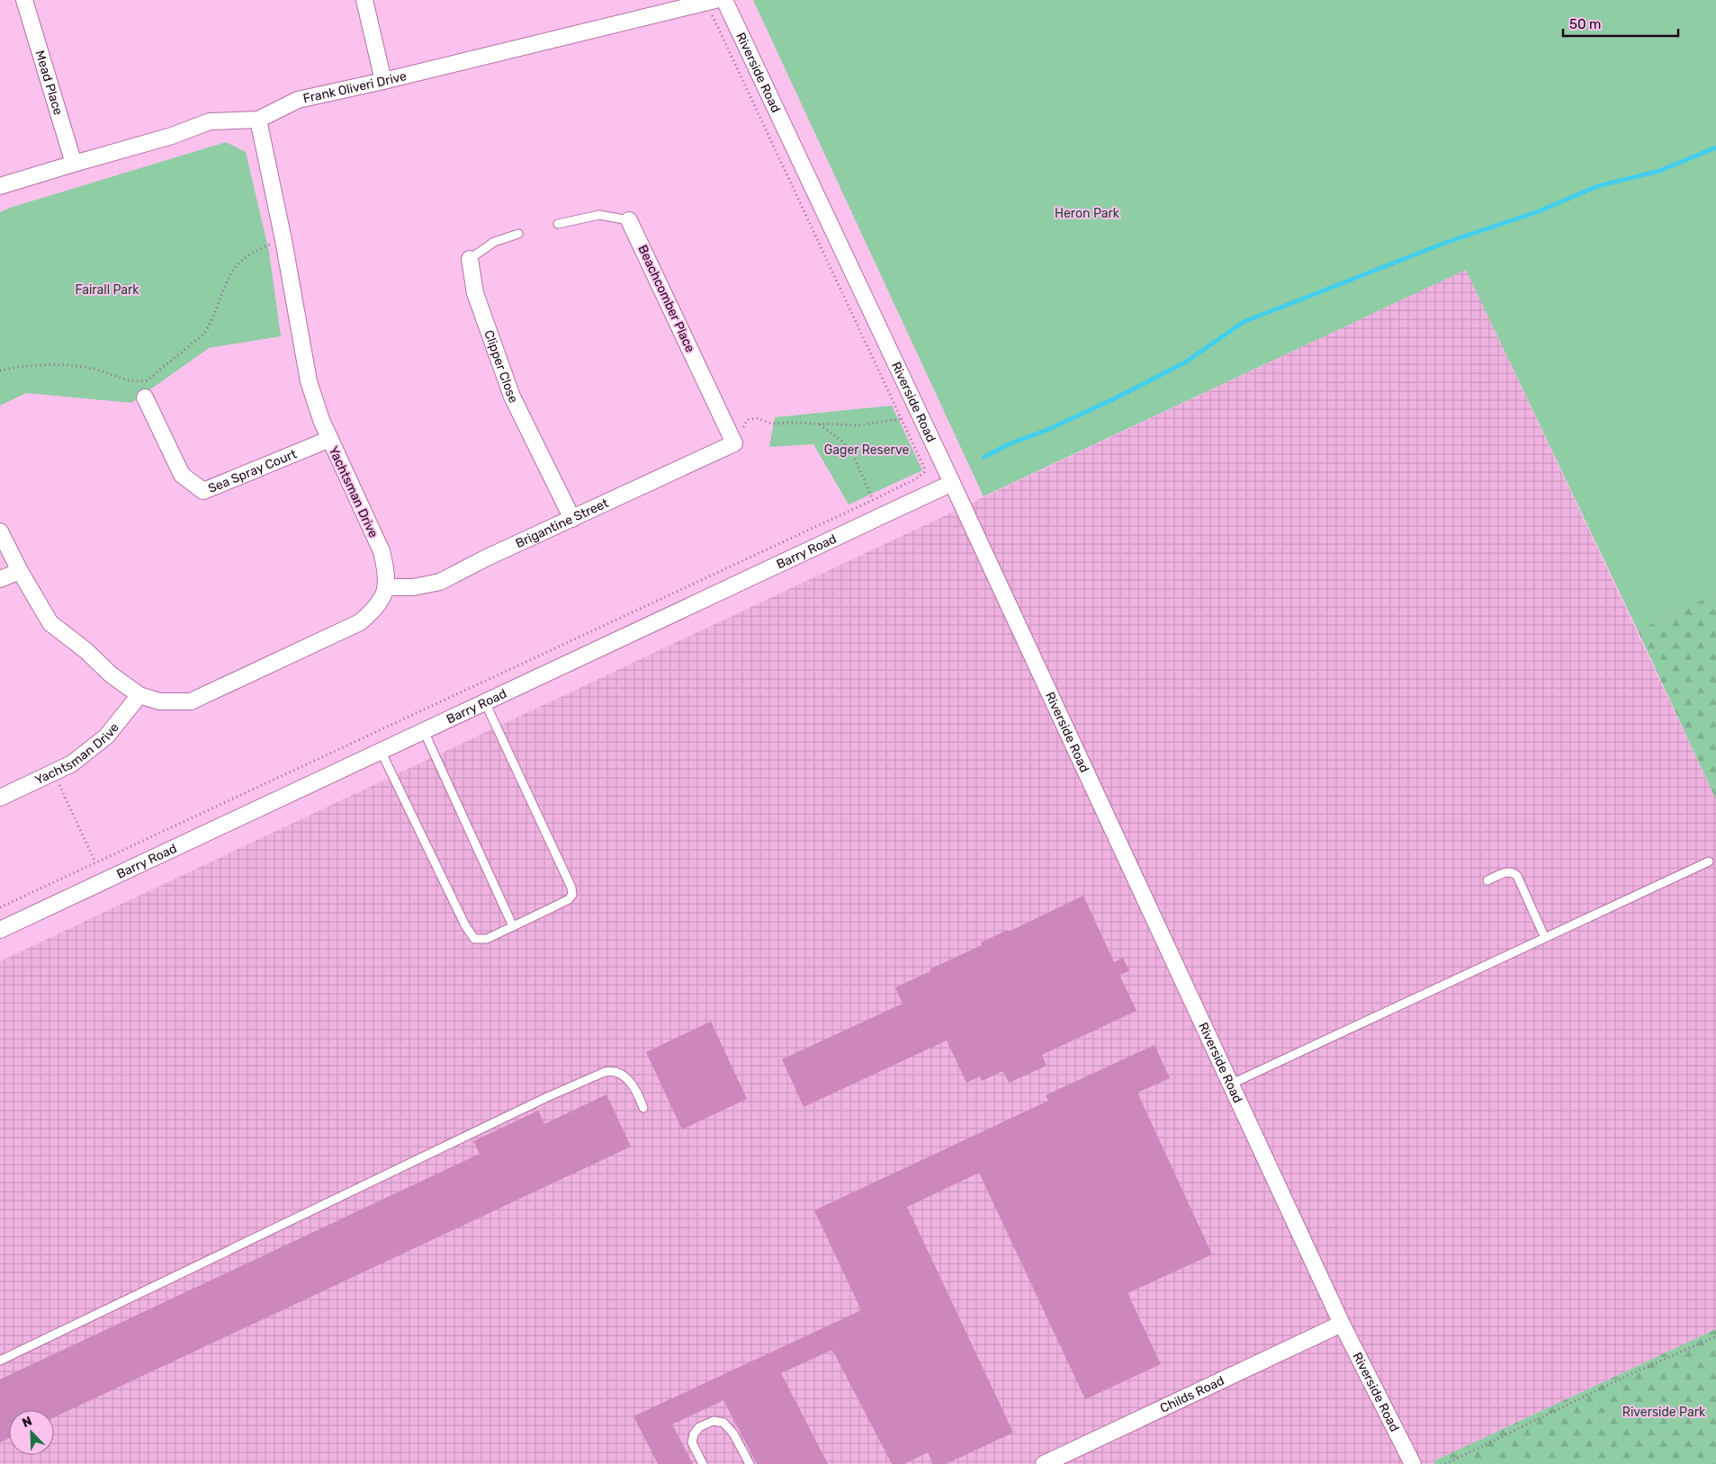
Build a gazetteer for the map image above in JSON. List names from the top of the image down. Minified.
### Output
{"streets":{"street":["Riverside Road","Mead Place","Frank Oliveri Drive","Beachcomber Place","Clipper Close","Sea Spray Court","Yachtsman Drive","Brigantine Street","Barry Road","Childs Road"]},"crossings":[["Riverside Road","Barry Road"],["Riverside Road","Childs Road"],["Mead Place","Frank Oliveri Drive"],["Frank Oliveri Drive","Yachtsman Drive"],["Beachcomber Place","Brigantine Street"],["Clipper Close","Brigantine Street"],["Sea Spray Court","Yachtsman Drive"],["Yachtsman Drive","Brigantine Street"]],"parks":["Heron Park","Fairall Park","Gager Reserve","Riverside Park"],"scale_bar":"50 m","north":"top left"}
